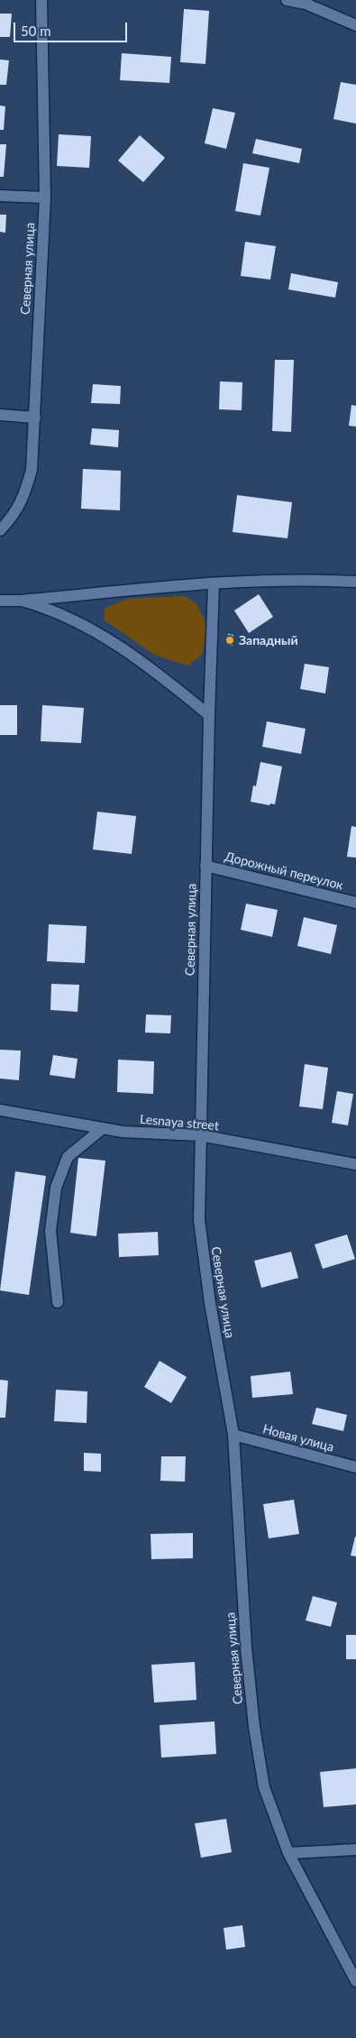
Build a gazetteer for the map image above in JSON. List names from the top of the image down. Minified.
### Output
{"streets":{"street":["Северная улица","Дорожный переулок","Lesnaya street","Новая улица"]},"crossings":[["Северная улица","Дорожный переулок"],["Северная улица","Lesnaya street"],["Северная улица","Новая улица"]],"places":["Западный"],"scale_bar":"50 m"}
